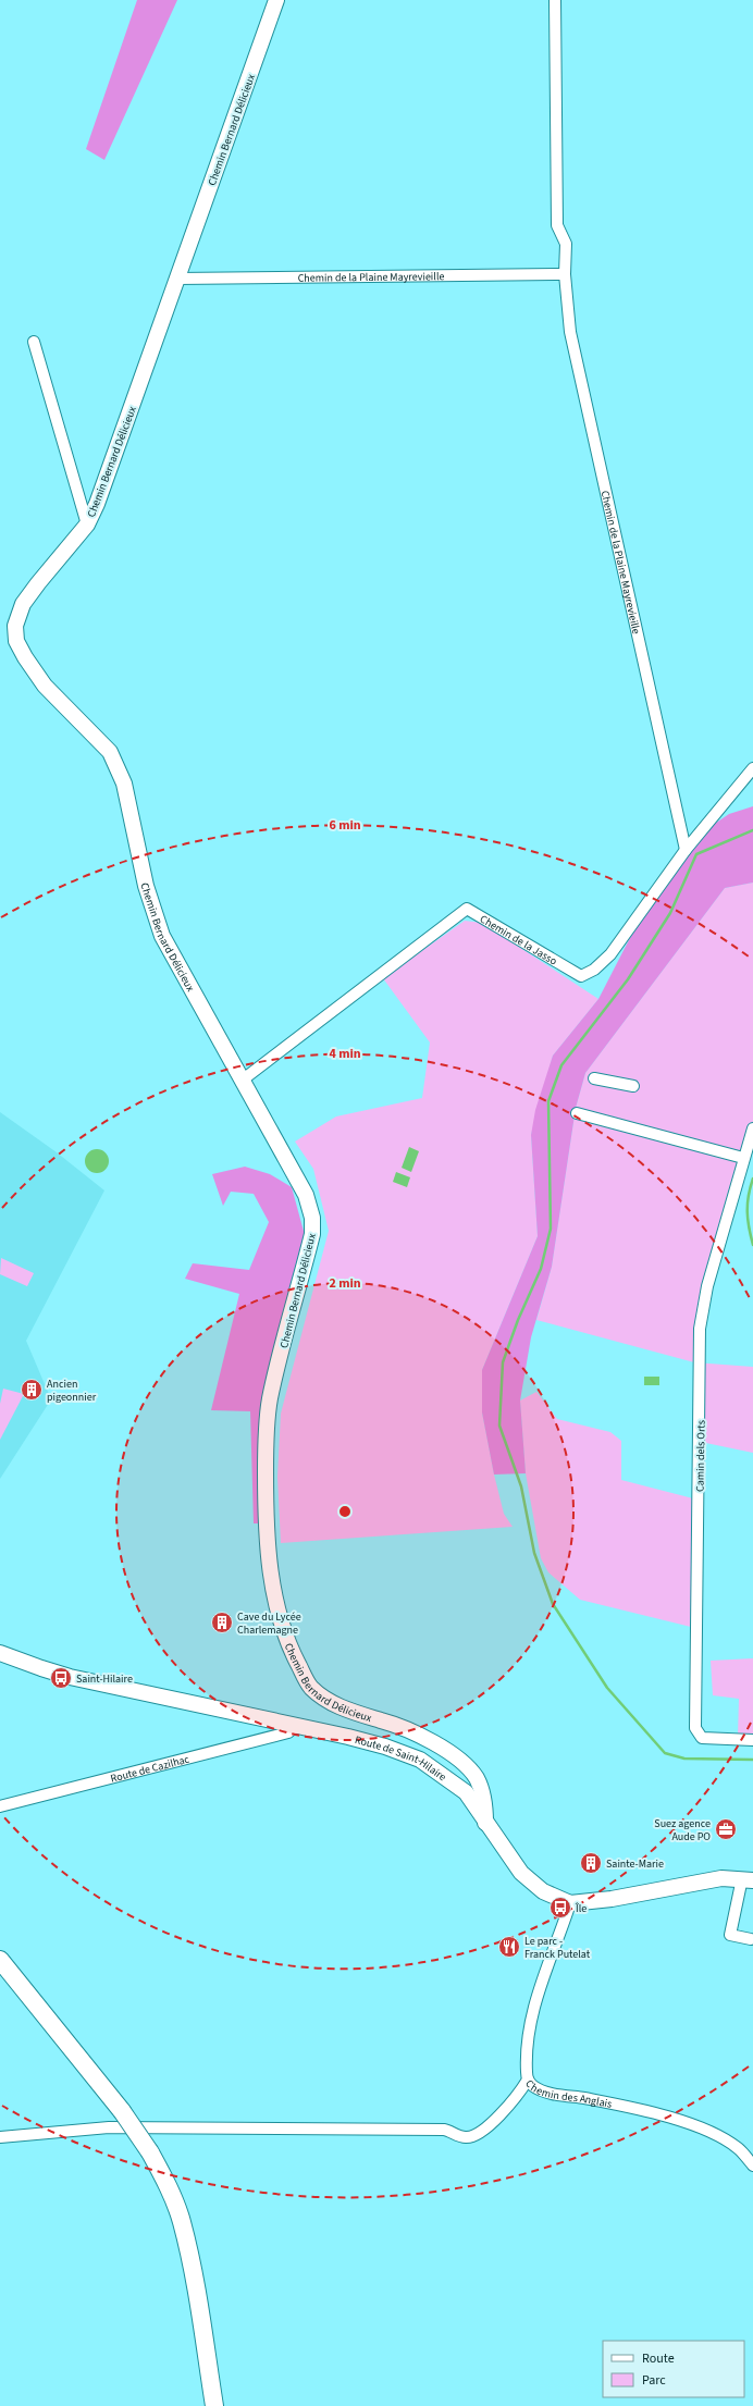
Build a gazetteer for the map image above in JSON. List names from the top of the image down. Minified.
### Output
{"streets":{"street":["Chemin Bernard Délicieux","Chemin de la Plaine Mayrevieille","Chemin de la Jasso","Camin dels Orts","Route de Saint-Hilaire","Route de Cazilhac","Chemin des Anglais"]},"crossings":[["Chemin Bernard Délicieux","Chemin de la Plaine Mayrevieille"],["Chemin Bernard Délicieux","Chemin de la Jasso"],["Chemin Bernard Délicieux","Route de Saint-Hilaire"],["Chemin de la Plaine Mayrevieille","Chemin de la Jasso"],["Route de Saint-Hilaire","Route de Cazilhac"],["Route de Saint-Hilaire","Chemin des Anglais"]],"places":{"building":["Ancien pigeonnier","Cave du Lycée Charlemagne","Sainte-Marie"],"bus stop":["Saint-Hilaire","Île"],"office":["Suez agence Aude PO"],"restaurant":["Le parc - Franck Putelat"]},"legend":["Route","Parc"],"rings":["6 min","4 min","2 min"]}
